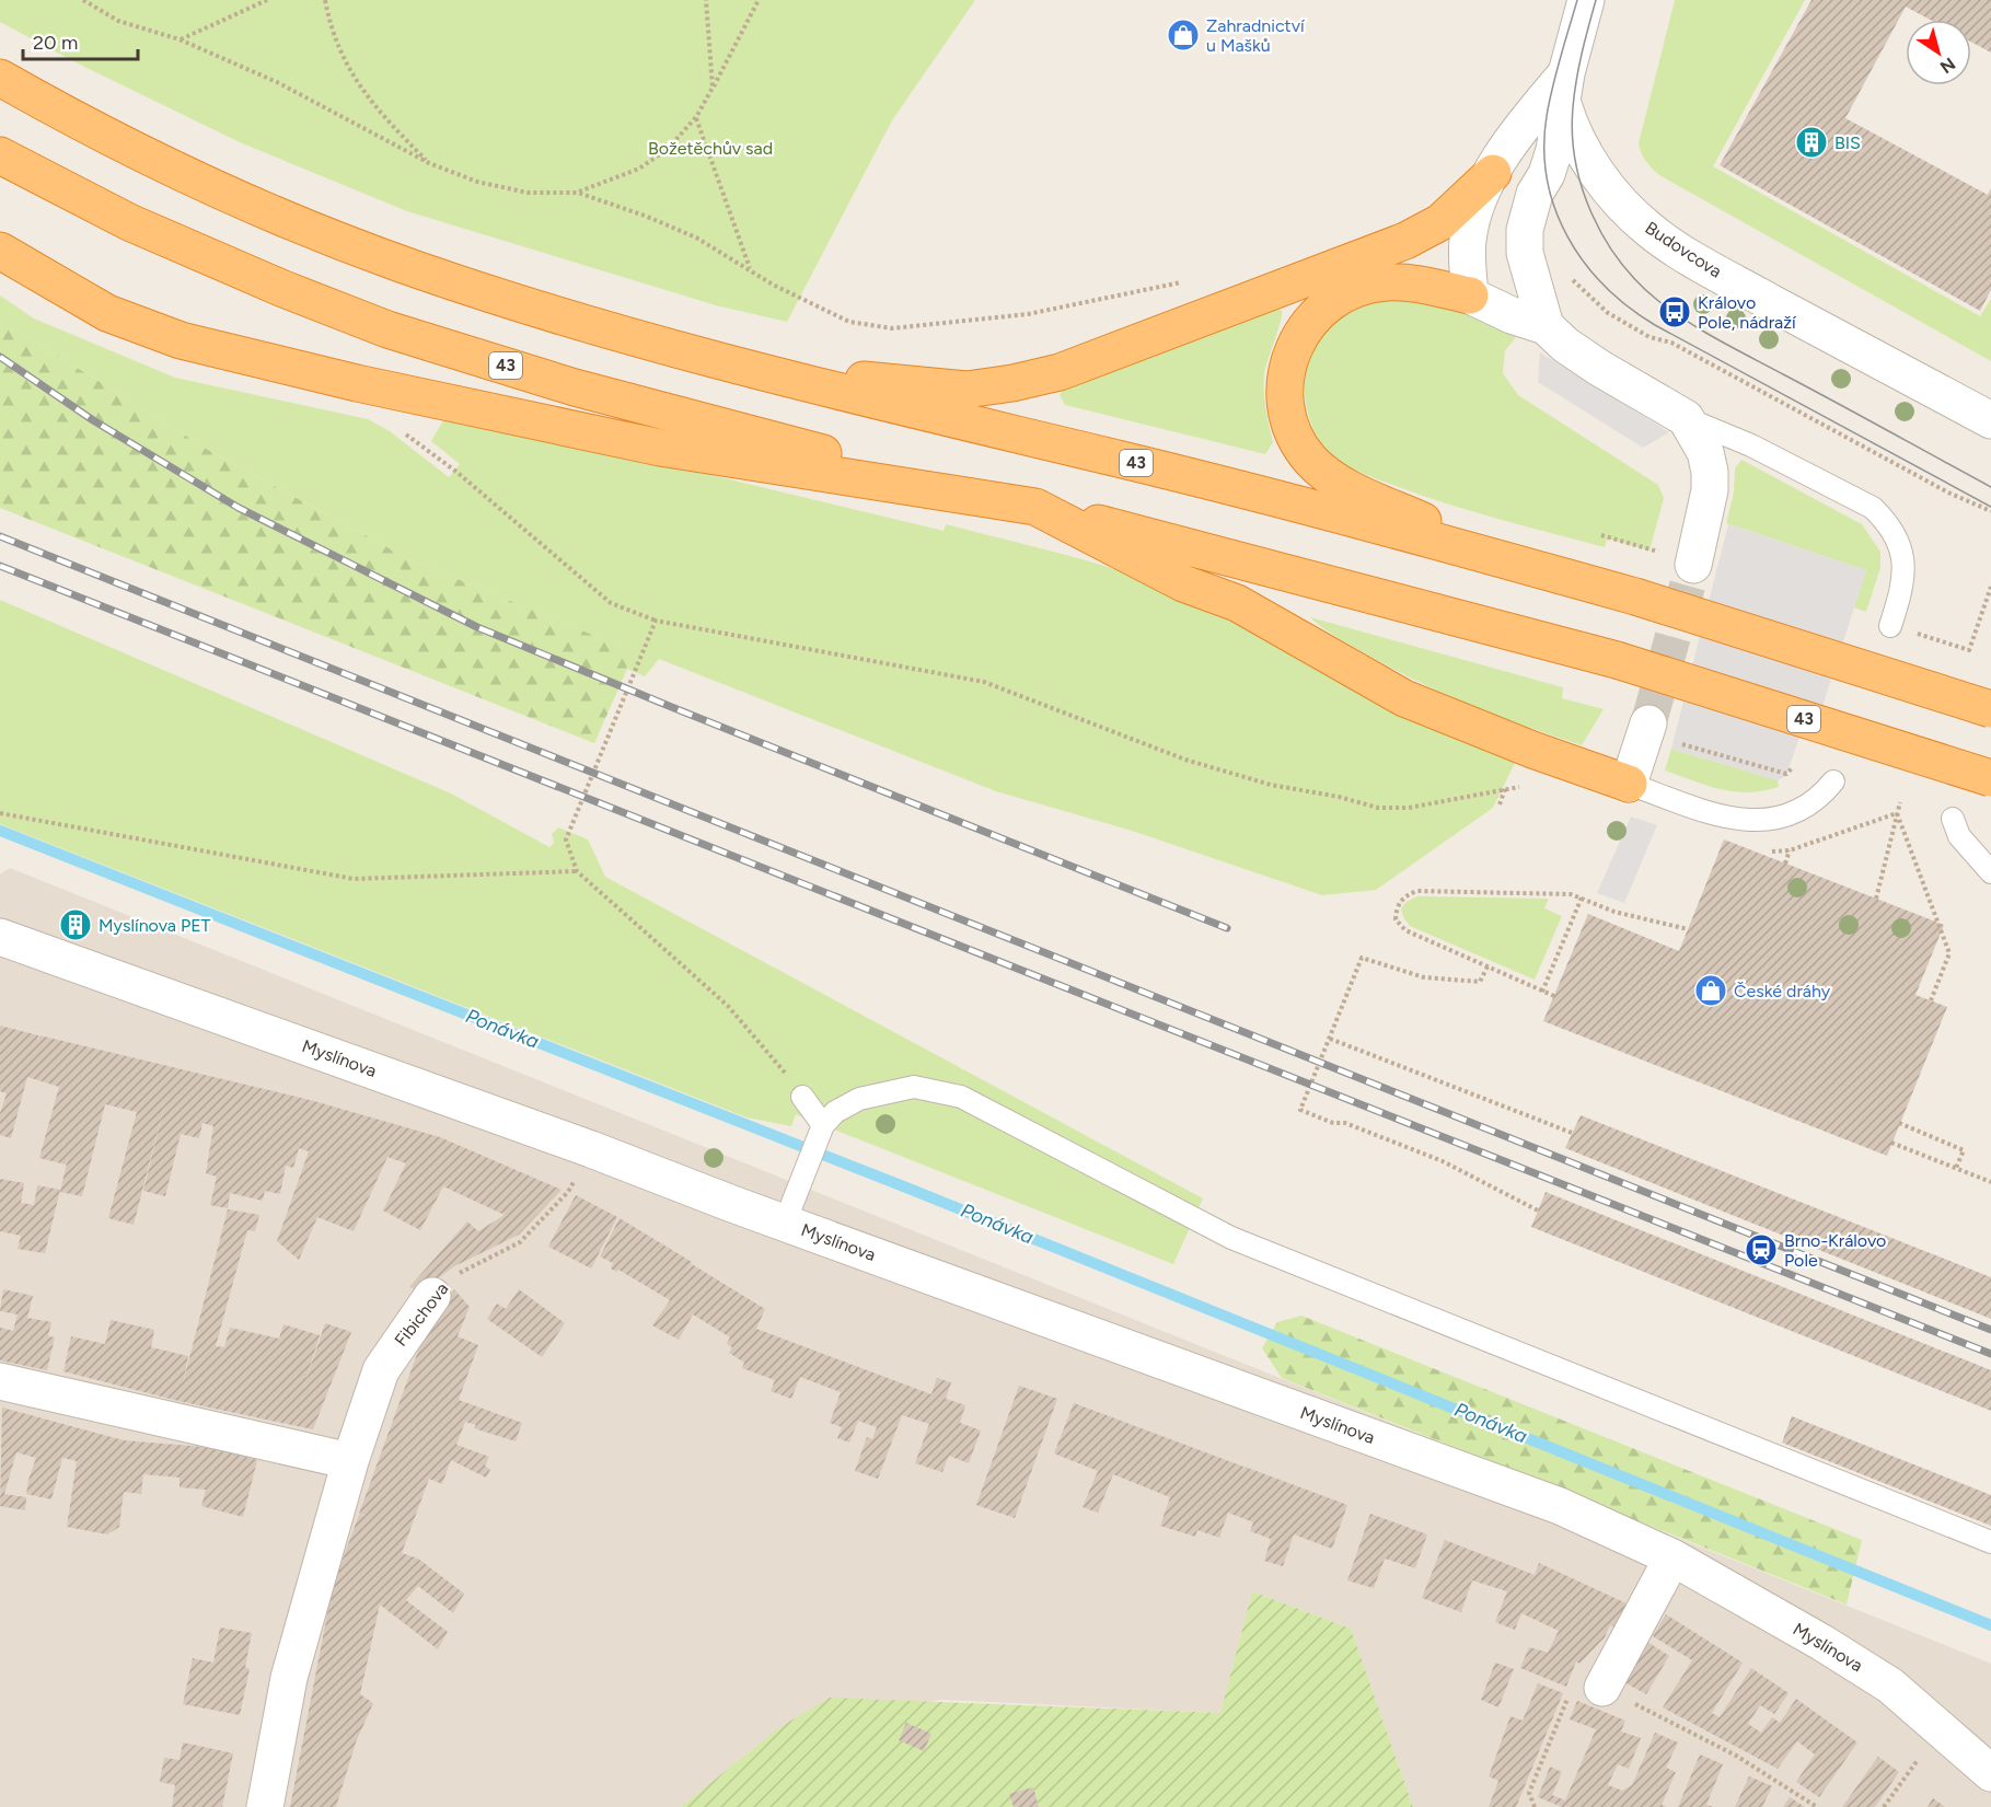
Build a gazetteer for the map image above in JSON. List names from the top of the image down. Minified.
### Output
{"streets":{"highway":["43"],"street":["Budovcova","Myslínova","Fibichova"]},"crossings":[["Myslínova","Fibichova"]],"water":["Ponávka"],"parks":["Božetěchův sad"],"places":{"shop":["Zahradnictví u Mašků","České dráhy"],"building":["BIS","Myslínova PET"],"bus stop":["Královo Pole, nádraží"],"station":["Brno-Královo Pole"]},"scale_bar":"20 m","north":"bottom right"}
